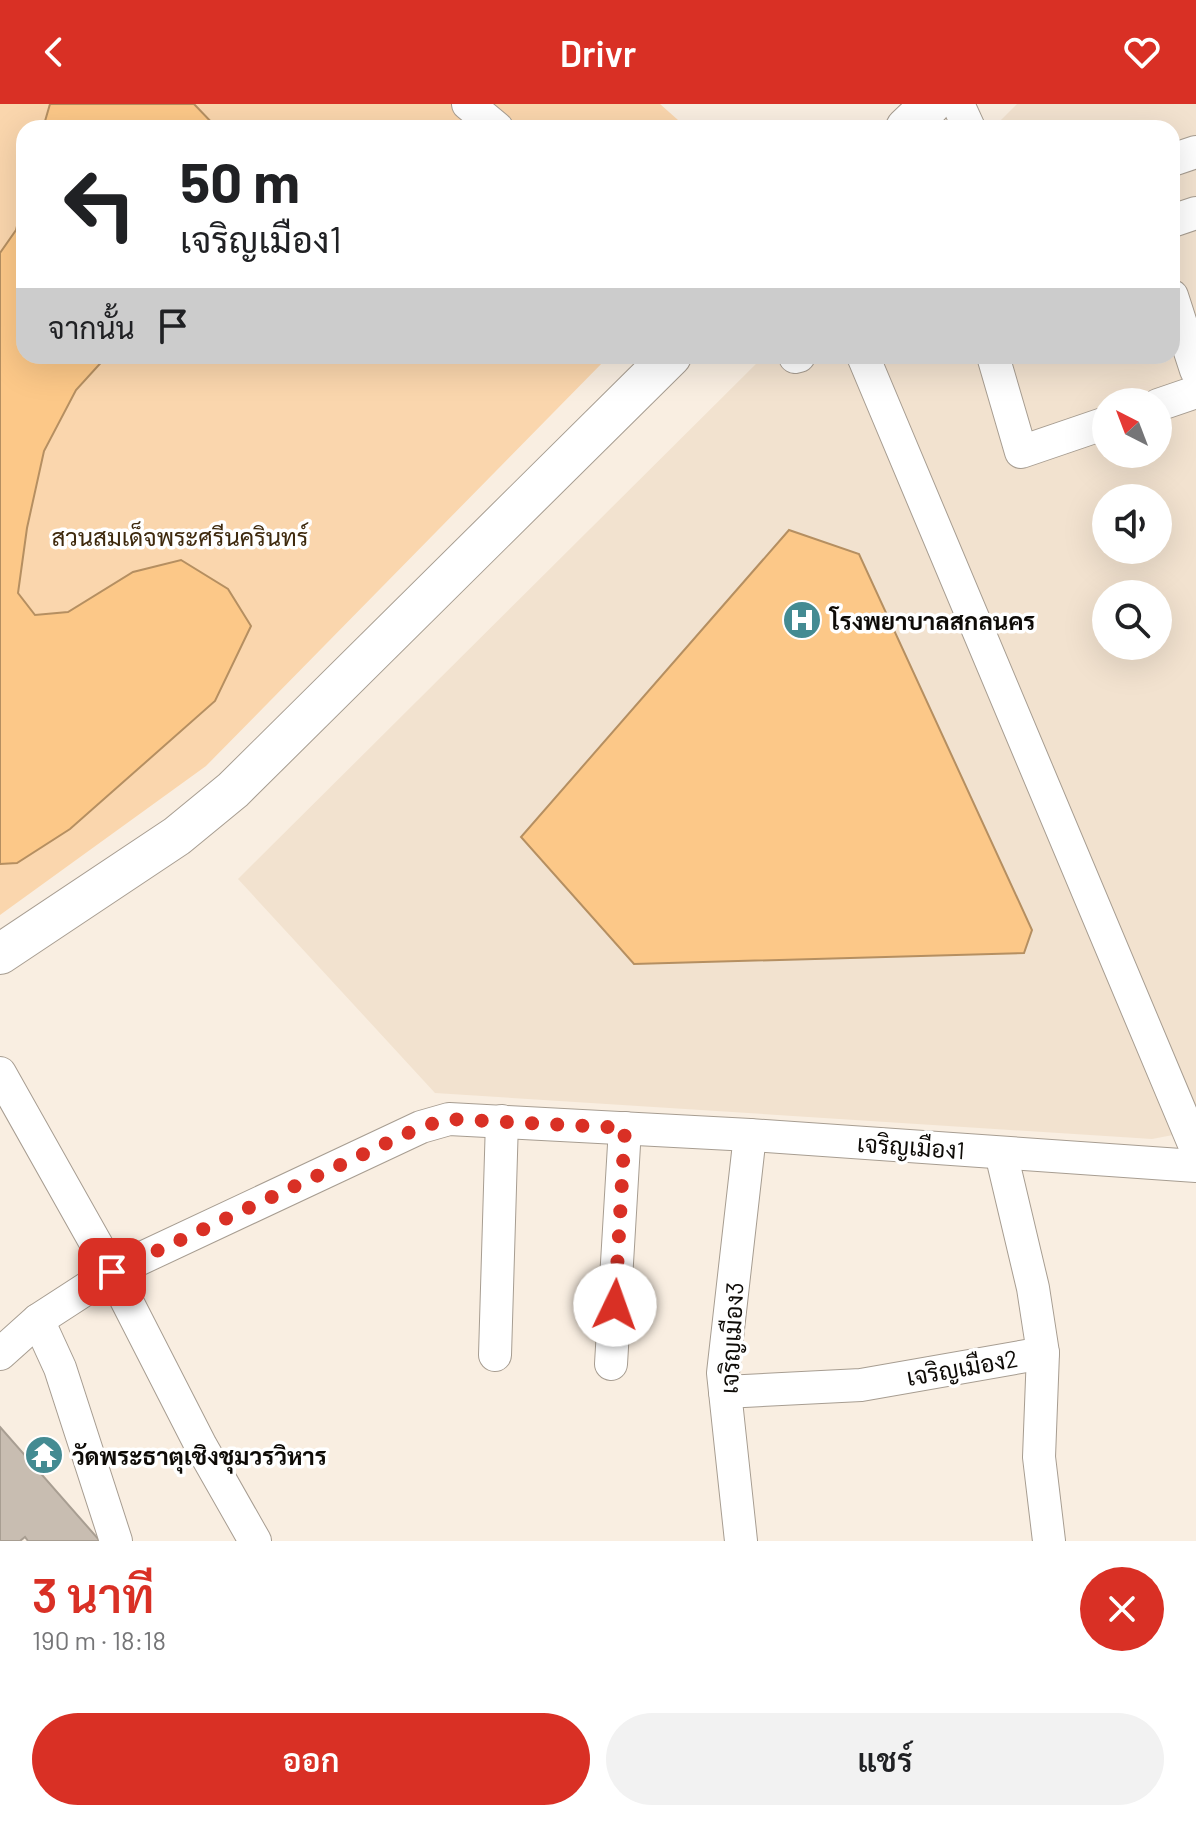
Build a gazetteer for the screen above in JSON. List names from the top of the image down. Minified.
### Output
{"streets":{"street":["เจริญเมือง1","เจริญเมือง3","เจริญเมือง2"]},"crossings":[["เจริญเมือง1","เจริญเมือง3"],["เจริญเมือง1","เจริญเมือง2"],["เจริญเมือง3","เจริญเมือง2"]],"parks":["สวนสมเด็จพระศรีนครินทร์"],"places":{"hospital":["โรงพยาบาลสกลนคร"],"temple":["วัดพระธาตุเชิงชุมวรวิหาร"]},"north":"top left","page":{"header":"Drivr","turn":["50 m","เจริญเมือง1"],"then":"จากนั้น","heading":["3 นาที","190 m · 18:18"],"buttons":["ออก","แชร์"]}}
